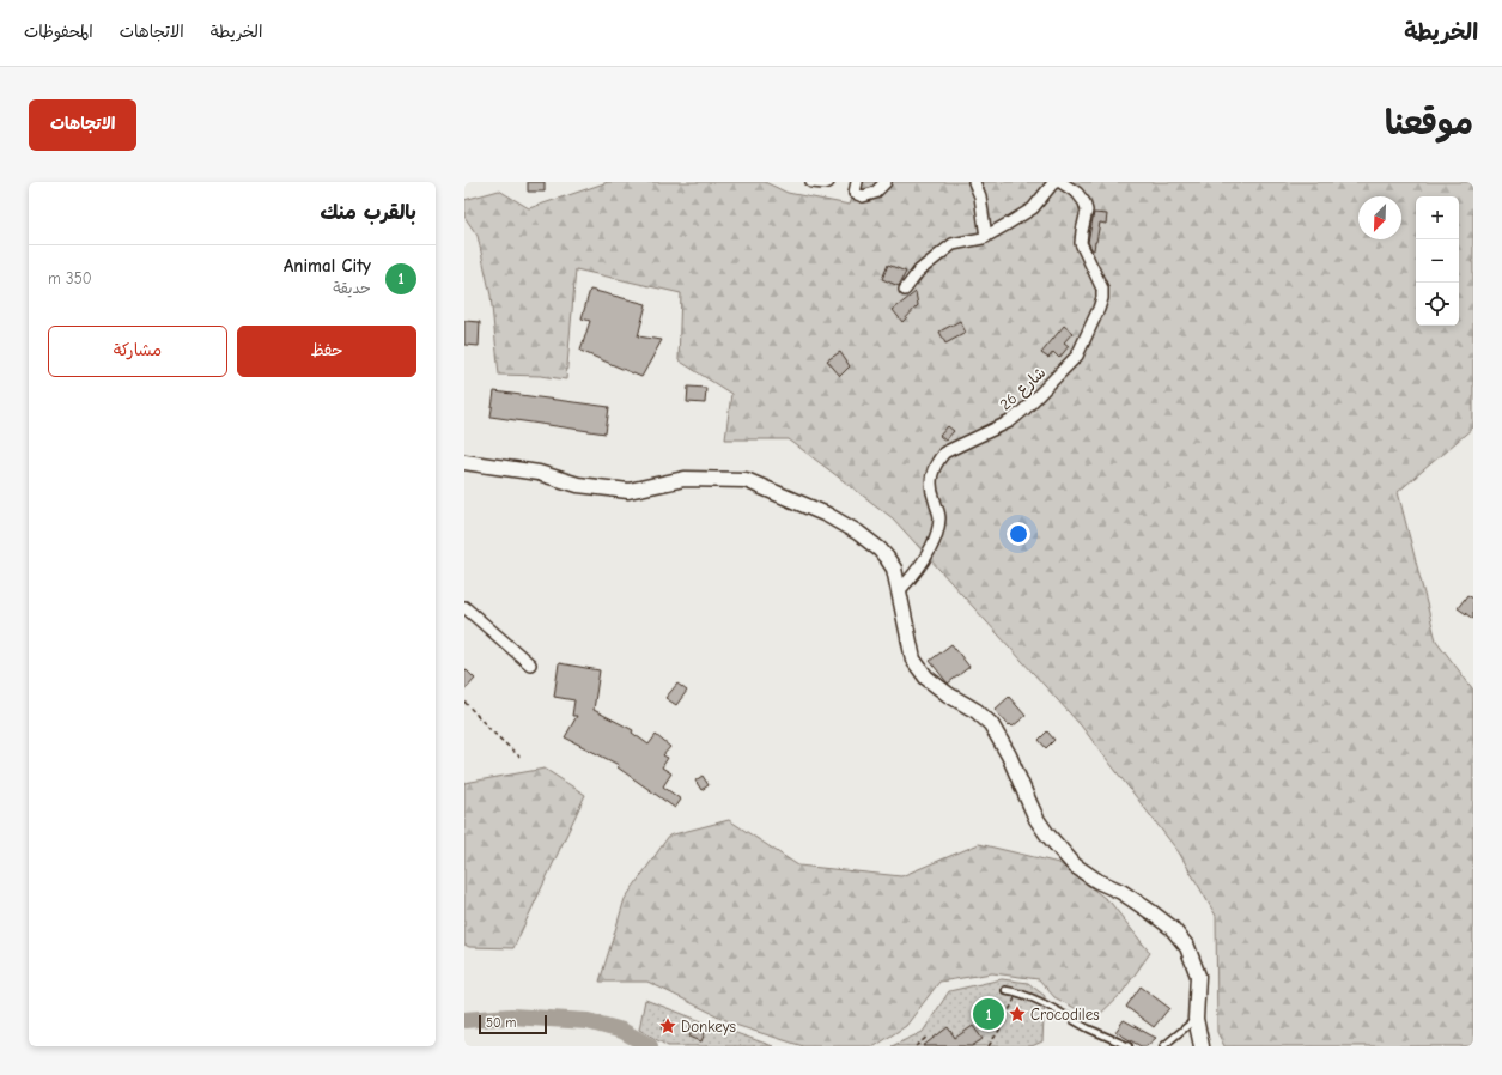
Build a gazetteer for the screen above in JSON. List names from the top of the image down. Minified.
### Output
{"streets":{"street":["شارع 26"]},"places":{"place":["Crocodiles","Donkeys"]},"scale_bar":"50 m","north":"bottom left","page":{"header":"الخريطة","nav":["الخريطة","الاتجاهات","المحفوظات"],"title":"موقعنا","buttons":["الاتجاهات",["حفظ","مشاركة"]],"heading":"بالقرب منك","map_buttons":["+","−"],"list":[{"mark":"1","name":"Animal City","note":"حديقة","value":"350 m"}],"pins":"1","scale":"50 m"}}
